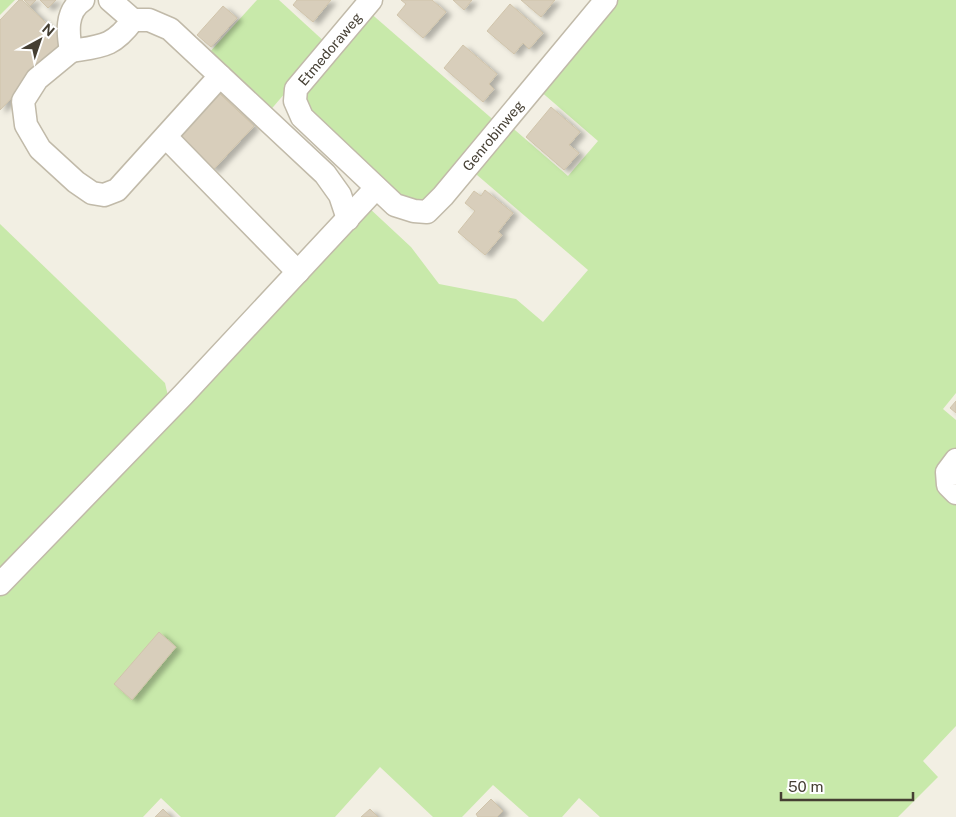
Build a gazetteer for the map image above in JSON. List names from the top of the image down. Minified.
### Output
{"streets":{"street":["Etmedoraweg","Genrobinweg"]},"crossings":[["Etmedoraweg","Genrobinweg"]],"scale_bar":"50 m","north":"top right"}
